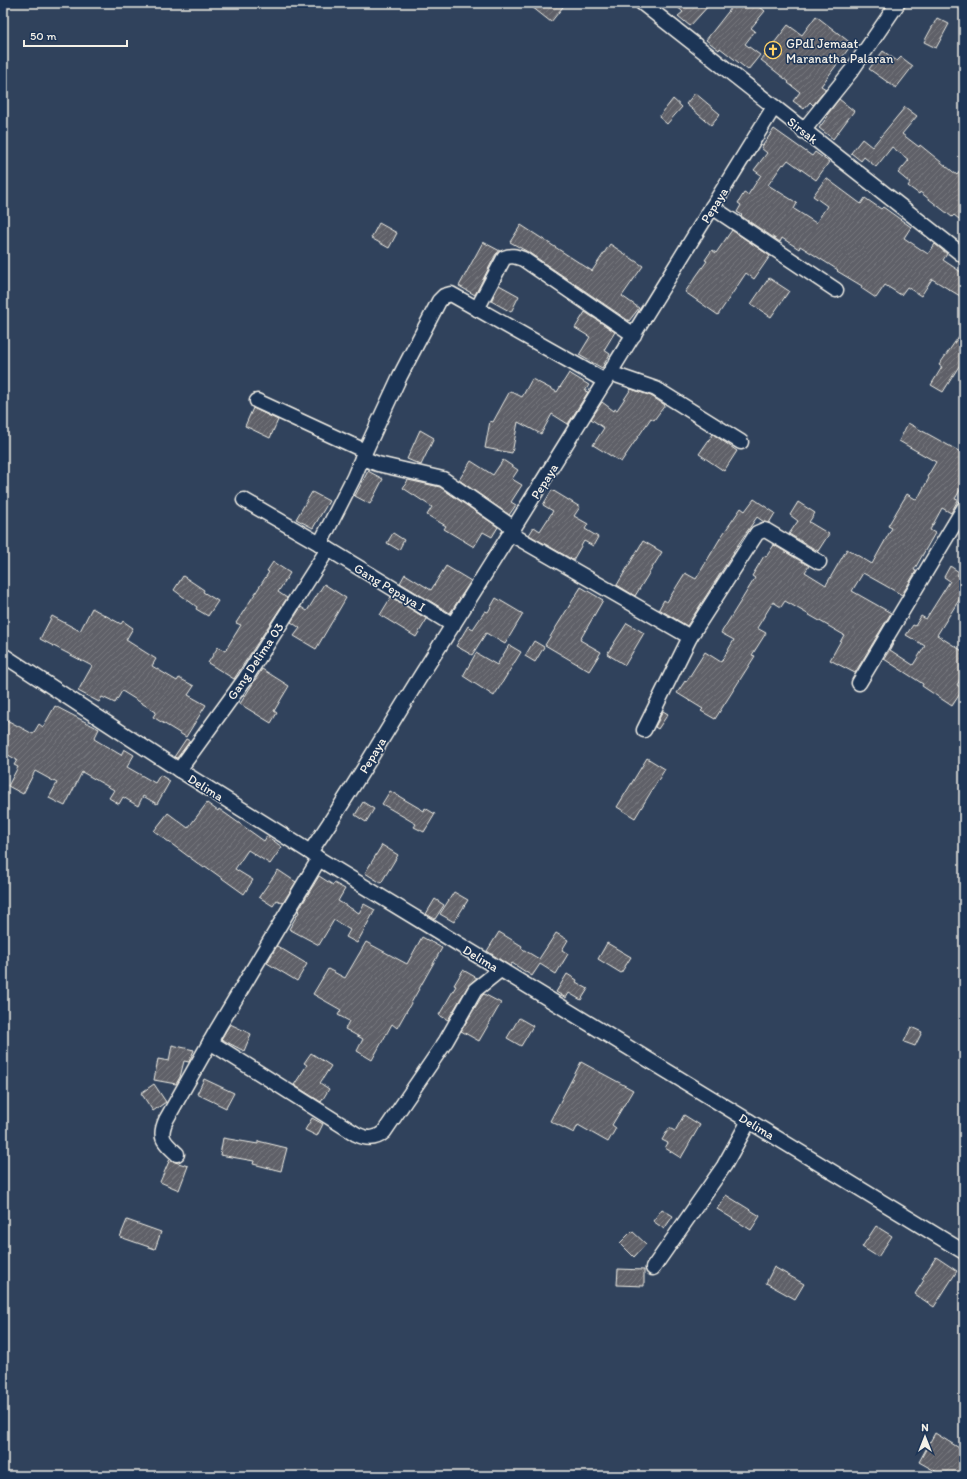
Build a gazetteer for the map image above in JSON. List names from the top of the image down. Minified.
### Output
{"streets":{"street":["Sirsak","Pepaya","Gang Pepaya I","Gang Delima 03","Delima"]},"crossings":[["Sirsak","Pepaya"],["Pepaya","Gang Pepaya I"],["Pepaya","Delima"],["Gang Pepaya I","Gang Delima 03"],["Gang Delima 03","Delima"]],"places":{"church":["GPdI Jemaat Maranatha Palaran"]},"scale_bar":"50 m","north":"top"}
